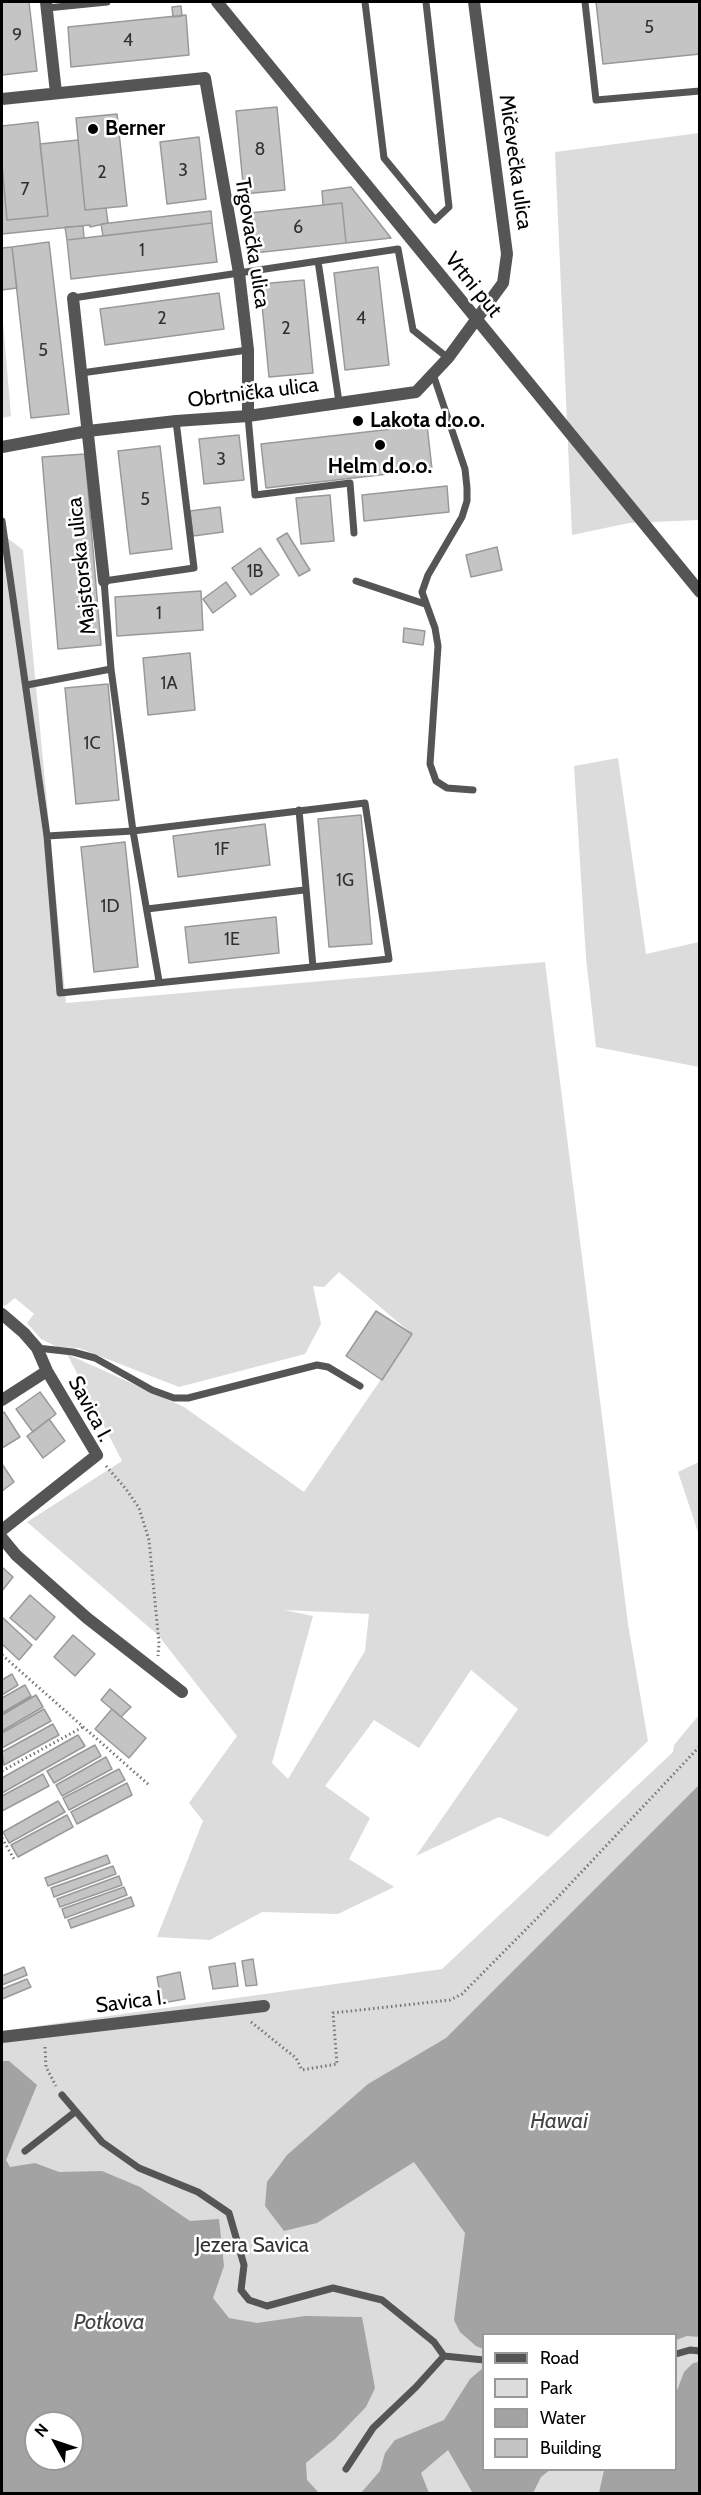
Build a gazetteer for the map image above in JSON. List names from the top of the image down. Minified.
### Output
{"streets":{"street":["Mičevečka ulica","Trgovačka ulica","Vrtni put","Obrtnička ulica","Majstorska ulica","Savica I."]},"crossings":[["Mičevečka ulica","Vrtni put"],["Mičevečka ulica","Obrtnička ulica"],["Trgovačka ulica","Obrtnička ulica"],["Vrtni put","Obrtnička ulica"],["Obrtnička ulica","Majstorska ulica"]],"water":["Hawai","Potkova"],"parks":["Jezera Savica"],"places":["Berner","Lakota d.o.o.","Helm d.o.o."],"house_numbers":["5","9","4","8","3","2","7","6","1","2","4","2","5","3","5","1B","1","1A","1C","1F","1G","1D","1E"],"legend":["Road","Park","Water","Building"],"north":"top left"}
